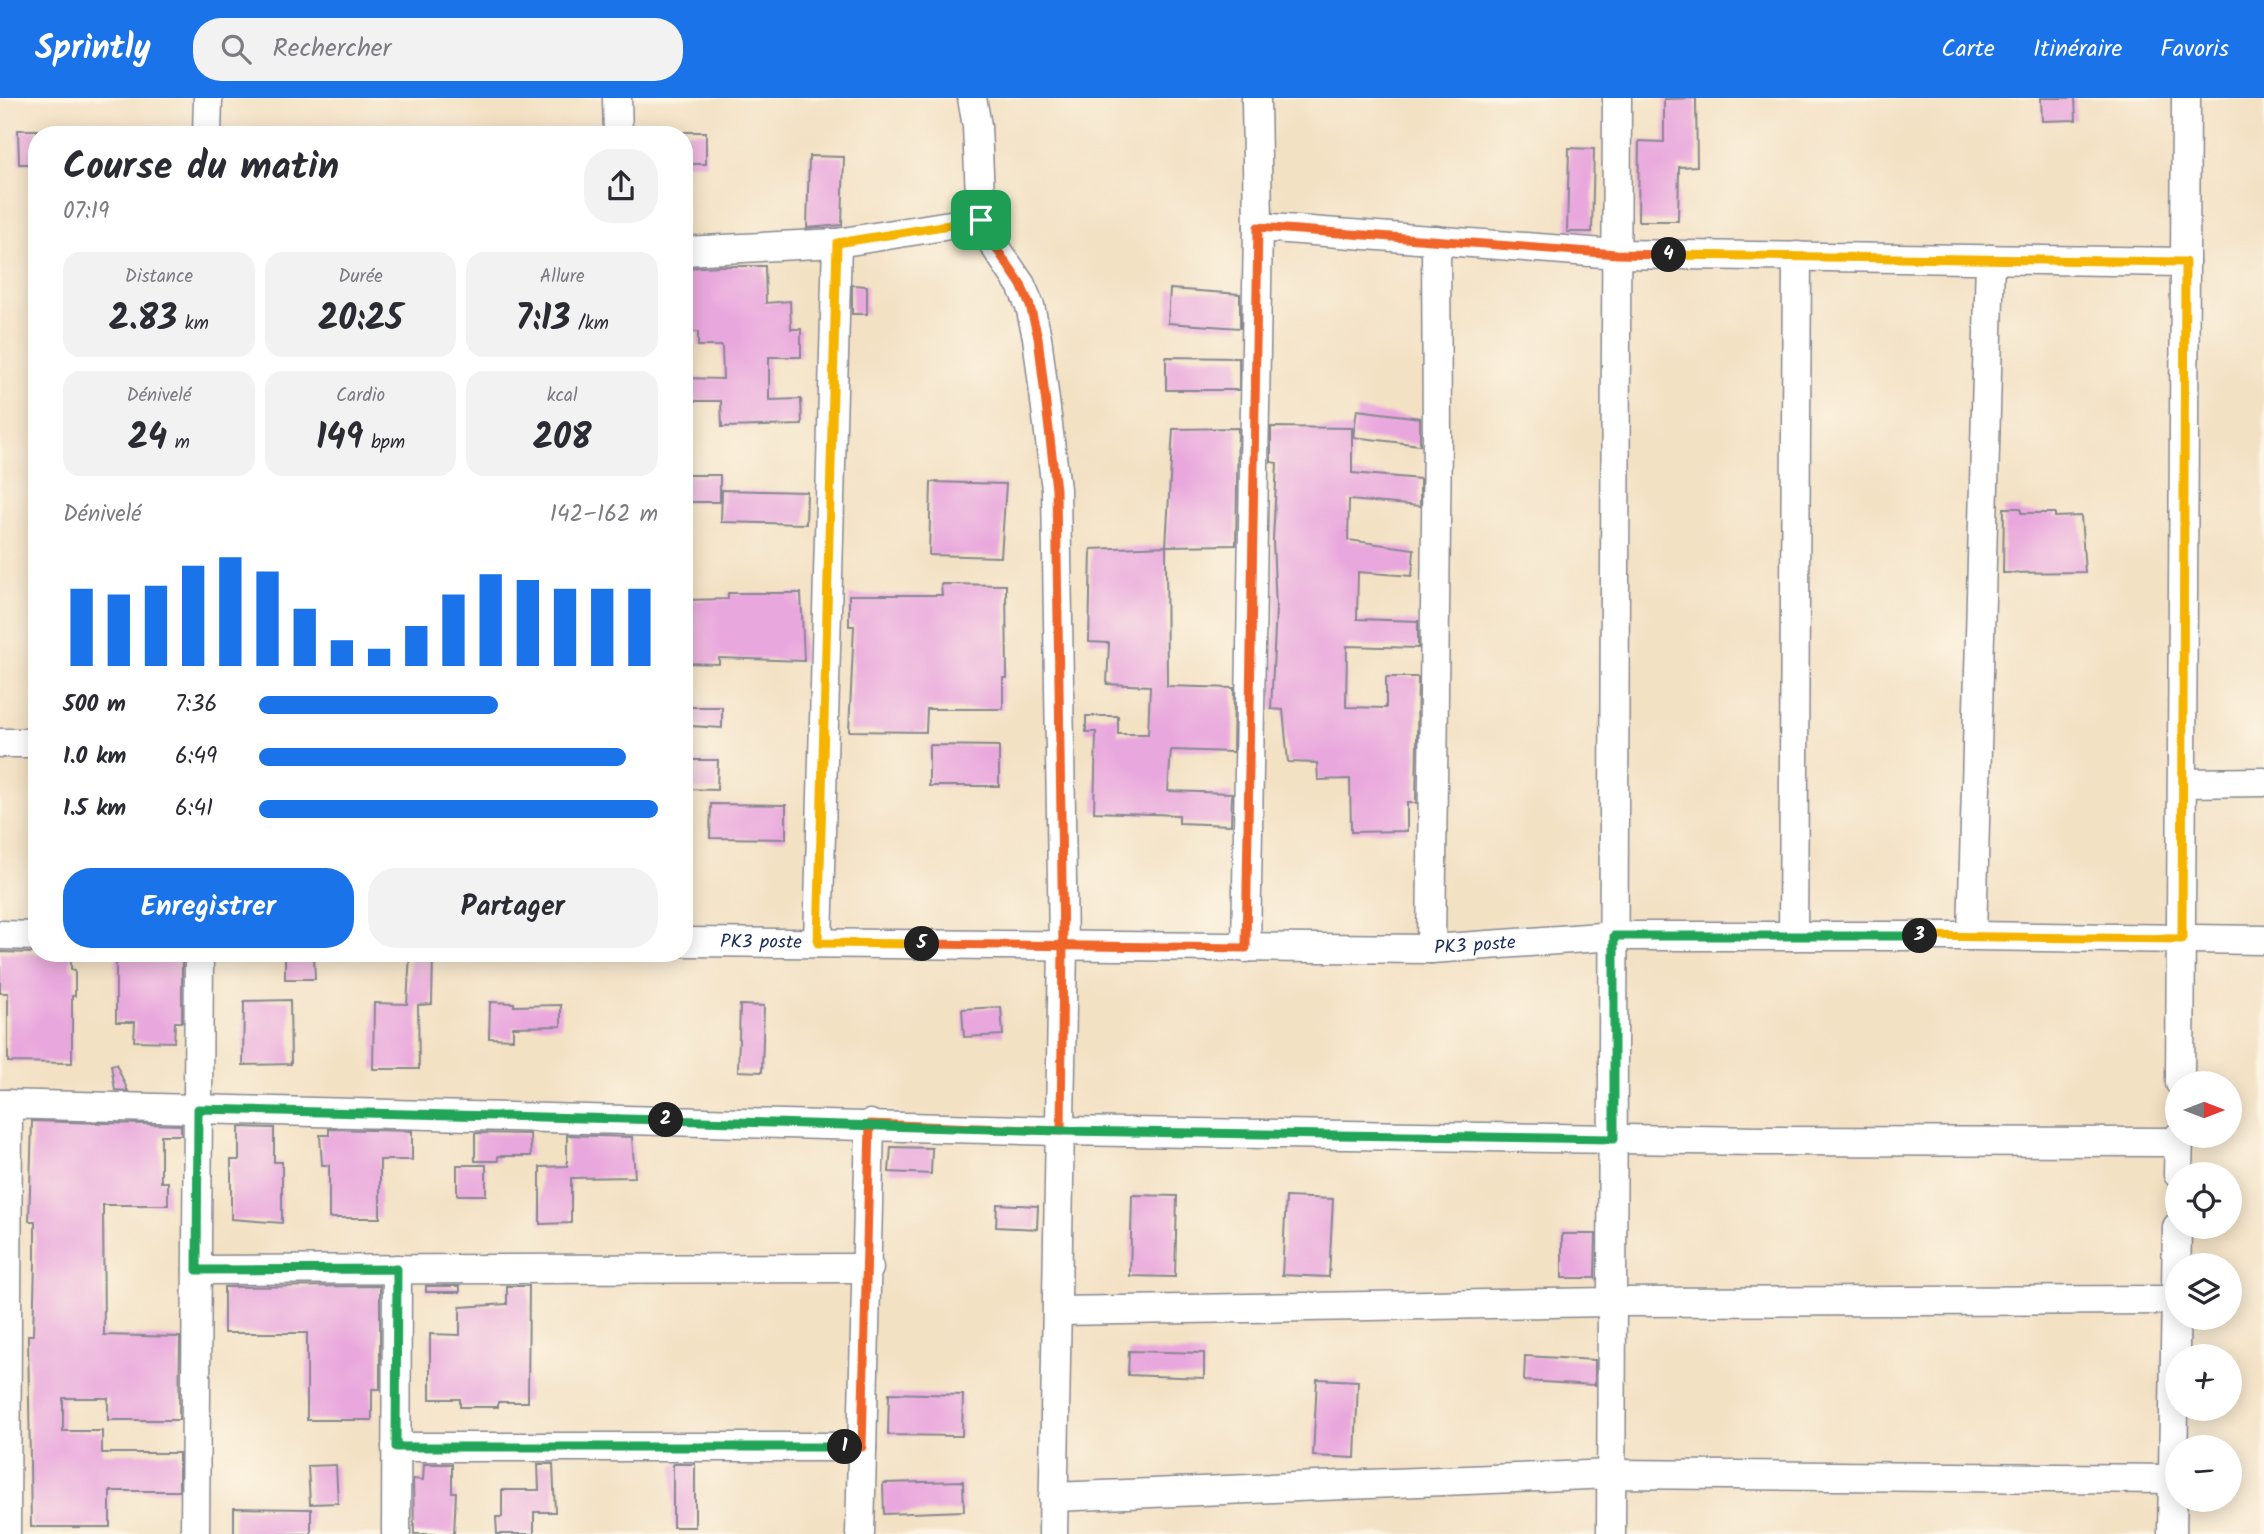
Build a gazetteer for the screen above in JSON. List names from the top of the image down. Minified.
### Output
{"streets":{"street":["PK3 poste"]},"north":"right","page":{"header":"Sprintly","search":"Rechercher","nav":["Carte","Itinéraire","Favoris"],"heading":["Course du matin","07:19"],"pins":["4","3","5","2","1"],"stats":[["Distance","2.83 km"],["Durée","20:25"],["Allure","7:13 /km"],["Dénivelé","24 m"],["Cardio","149 bpm"],["kcal","208"]],"chart":["Dénivelé","142–162 m"],"list":[{"name":"500 m","note":"7:36"},{"name":"1.0 km","note":"6:49"},{"name":"1.5 km","note":"6:41"}],"buttons":["Enregistrer","Partager"],"map_buttons":["+","−"]}}
